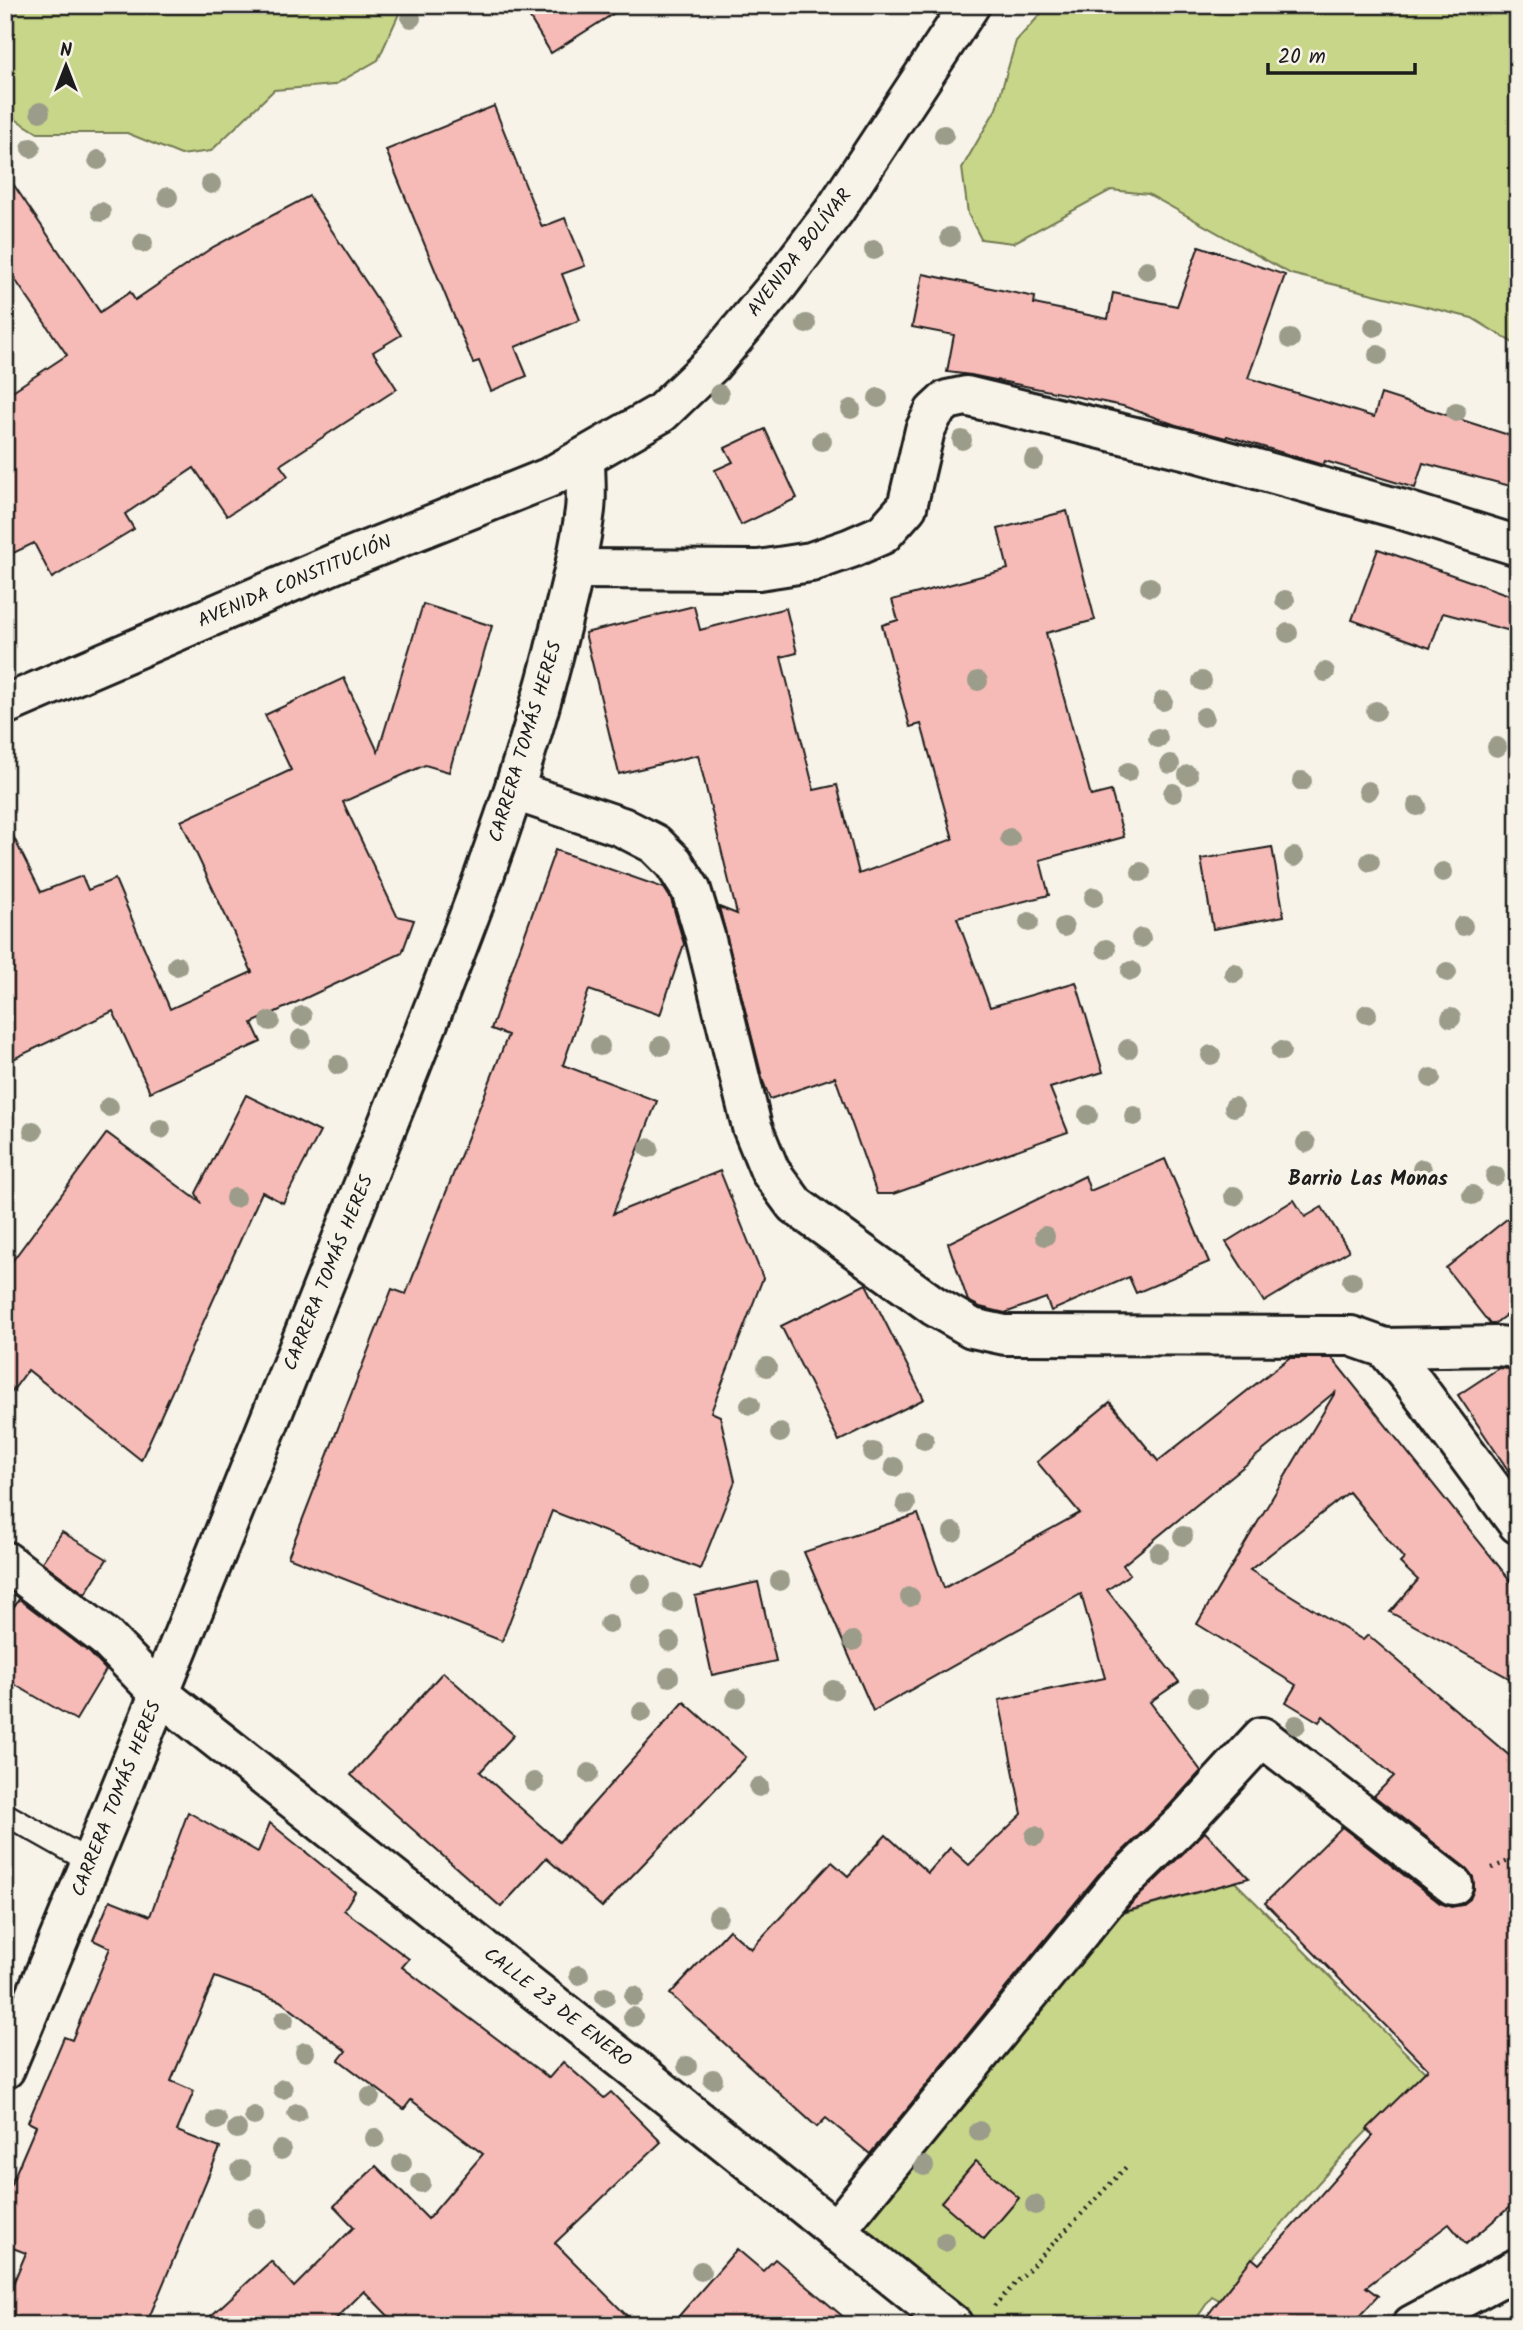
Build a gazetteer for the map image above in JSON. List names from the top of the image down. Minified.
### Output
{"streets":{"street":["AVENIDA BOLÍVAR","AVENIDA CONSTITUCIÓN","CARRERA TOMÁS HERES","CALLE 23 DE ENERO"]},"crossings":[["AVENIDA BOLÍVAR","AVENIDA CONSTITUCIÓN"],["AVENIDA BOLÍVAR","CARRERA TOMÁS HERES"],["AVENIDA CONSTITUCIÓN","CARRERA TOMÁS HERES"],["CARRERA TOMÁS HERES","CALLE 23 DE ENERO"]],"districts":["Barrio Las Monas"],"scale_bar":"20 m","north":"top"}
